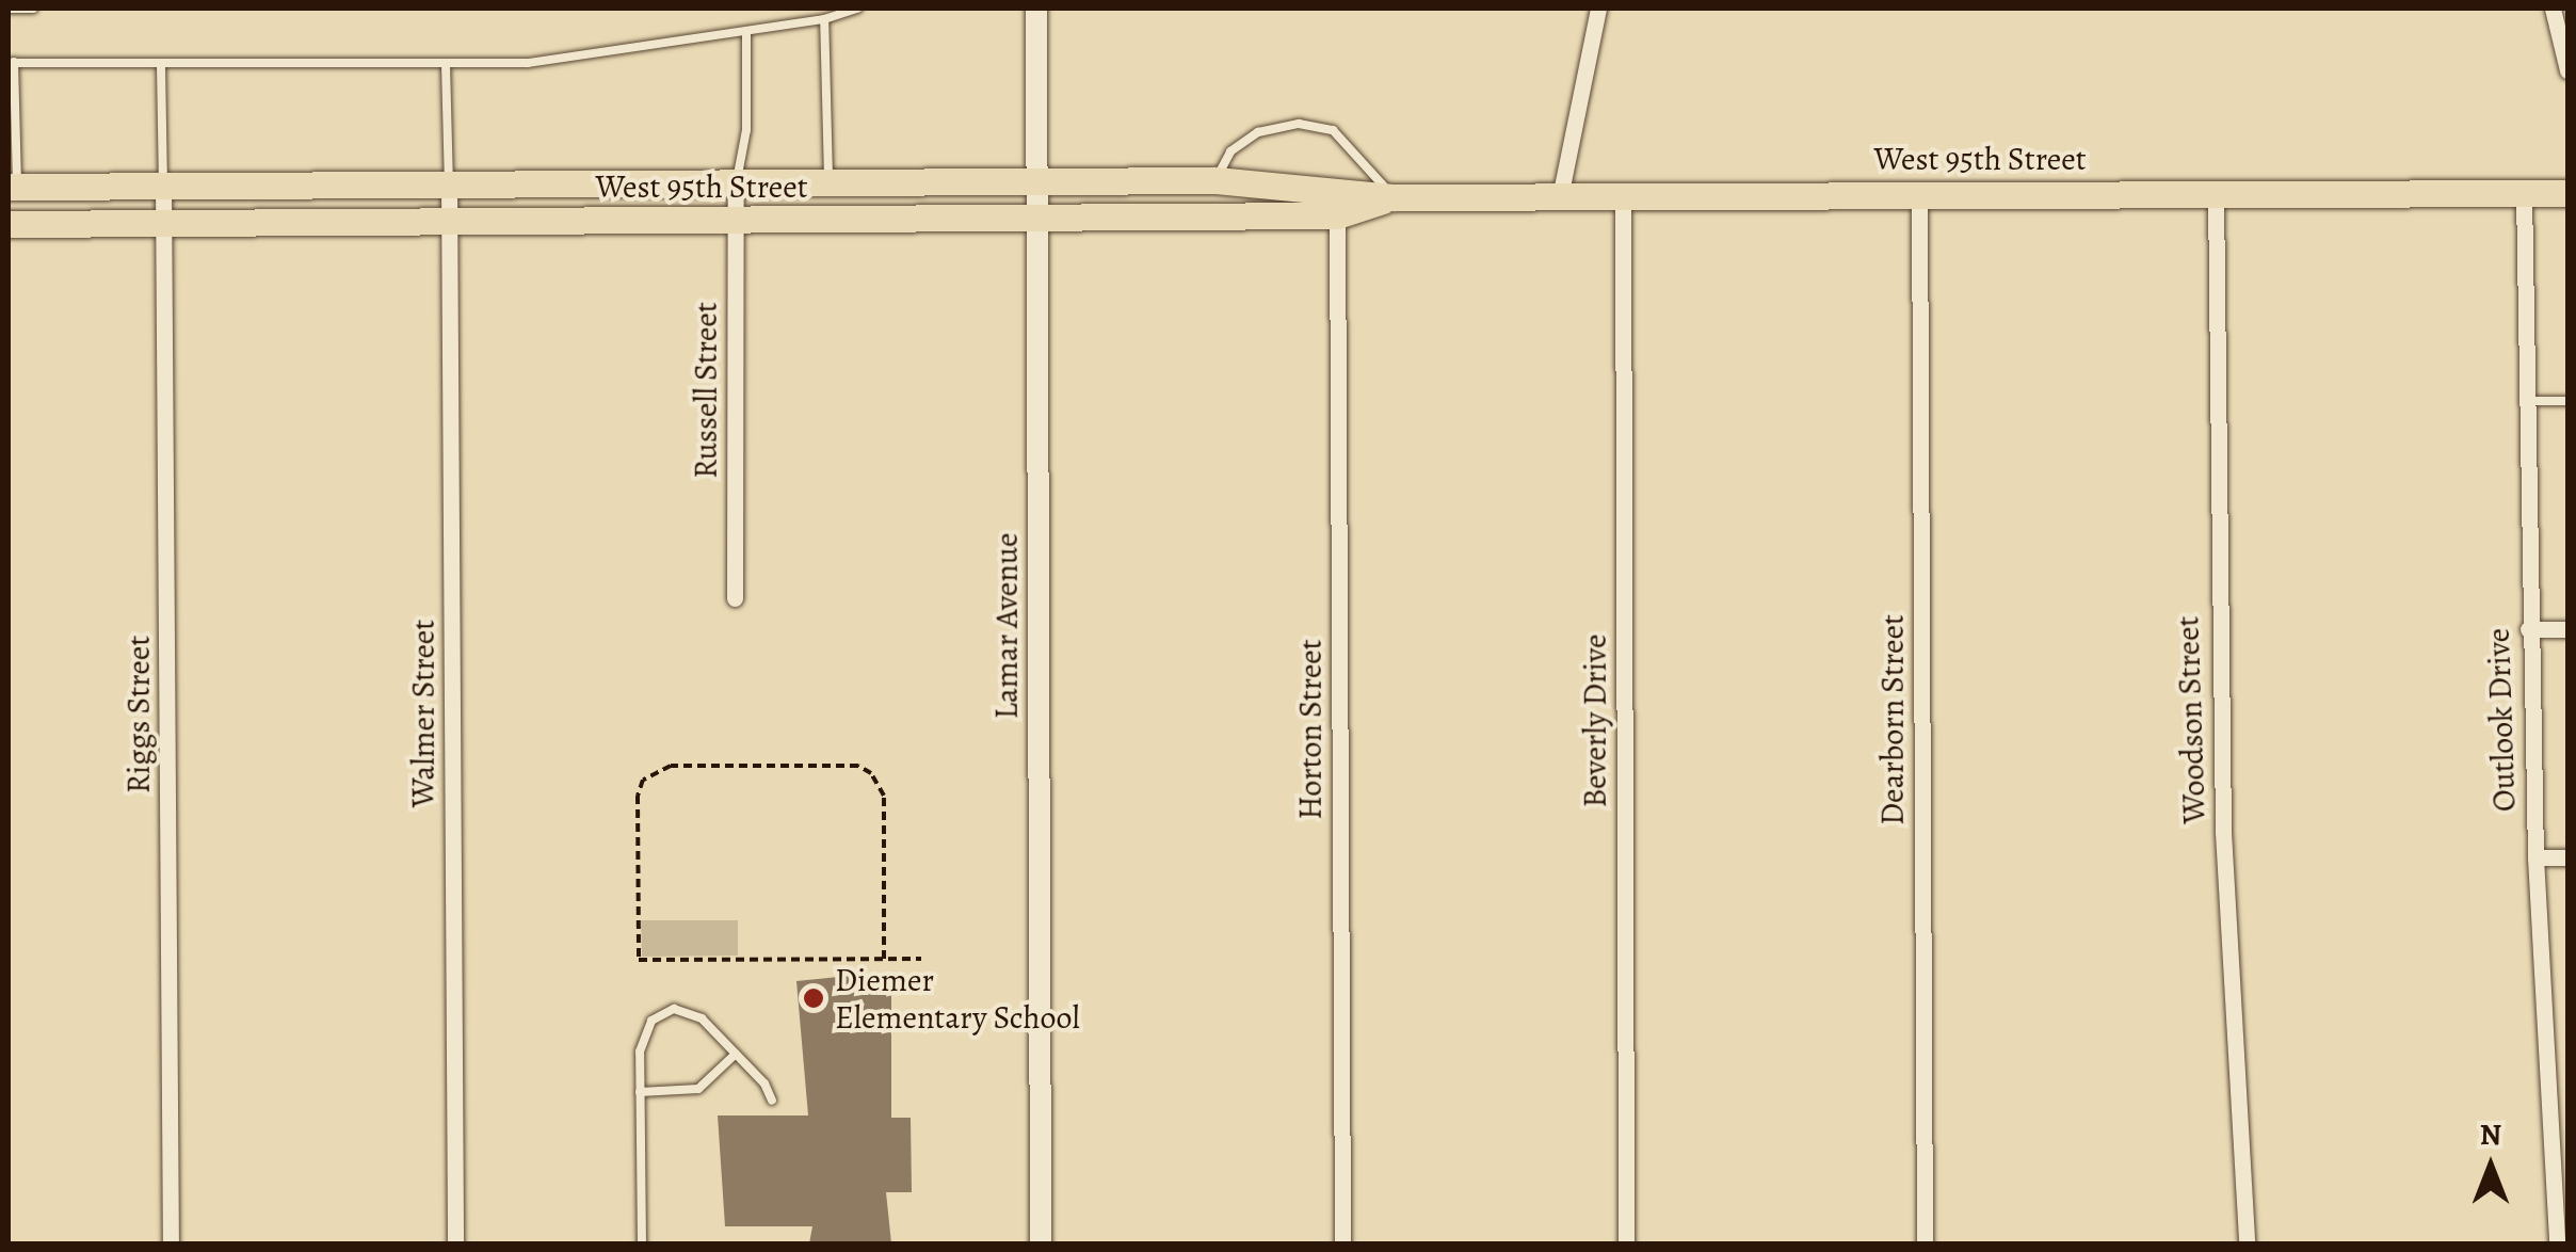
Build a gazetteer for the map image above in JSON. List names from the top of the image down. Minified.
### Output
{"streets":{"main road":["West 95th Street"],"street":["Russell Street","Lamar Avenue","Walmer Street","Riggs Street","Dearborn Street","Woodson Street","Outlook Drive","Beverly Drive","Horton Street"]},"crossings":[["West 95th Street","Russell Street"],["West 95th Street","Lamar Avenue"],["West 95th Street","Walmer Street"],["West 95th Street","Riggs Street"],["West 95th Street","Dearborn Street"],["West 95th Street","Woodson Street"],["West 95th Street","Outlook Drive"],["West 95th Street","Beverly Drive"],["West 95th Street","Horton Street"]],"places":["Diemer Elementary School"],"north":"top"}
